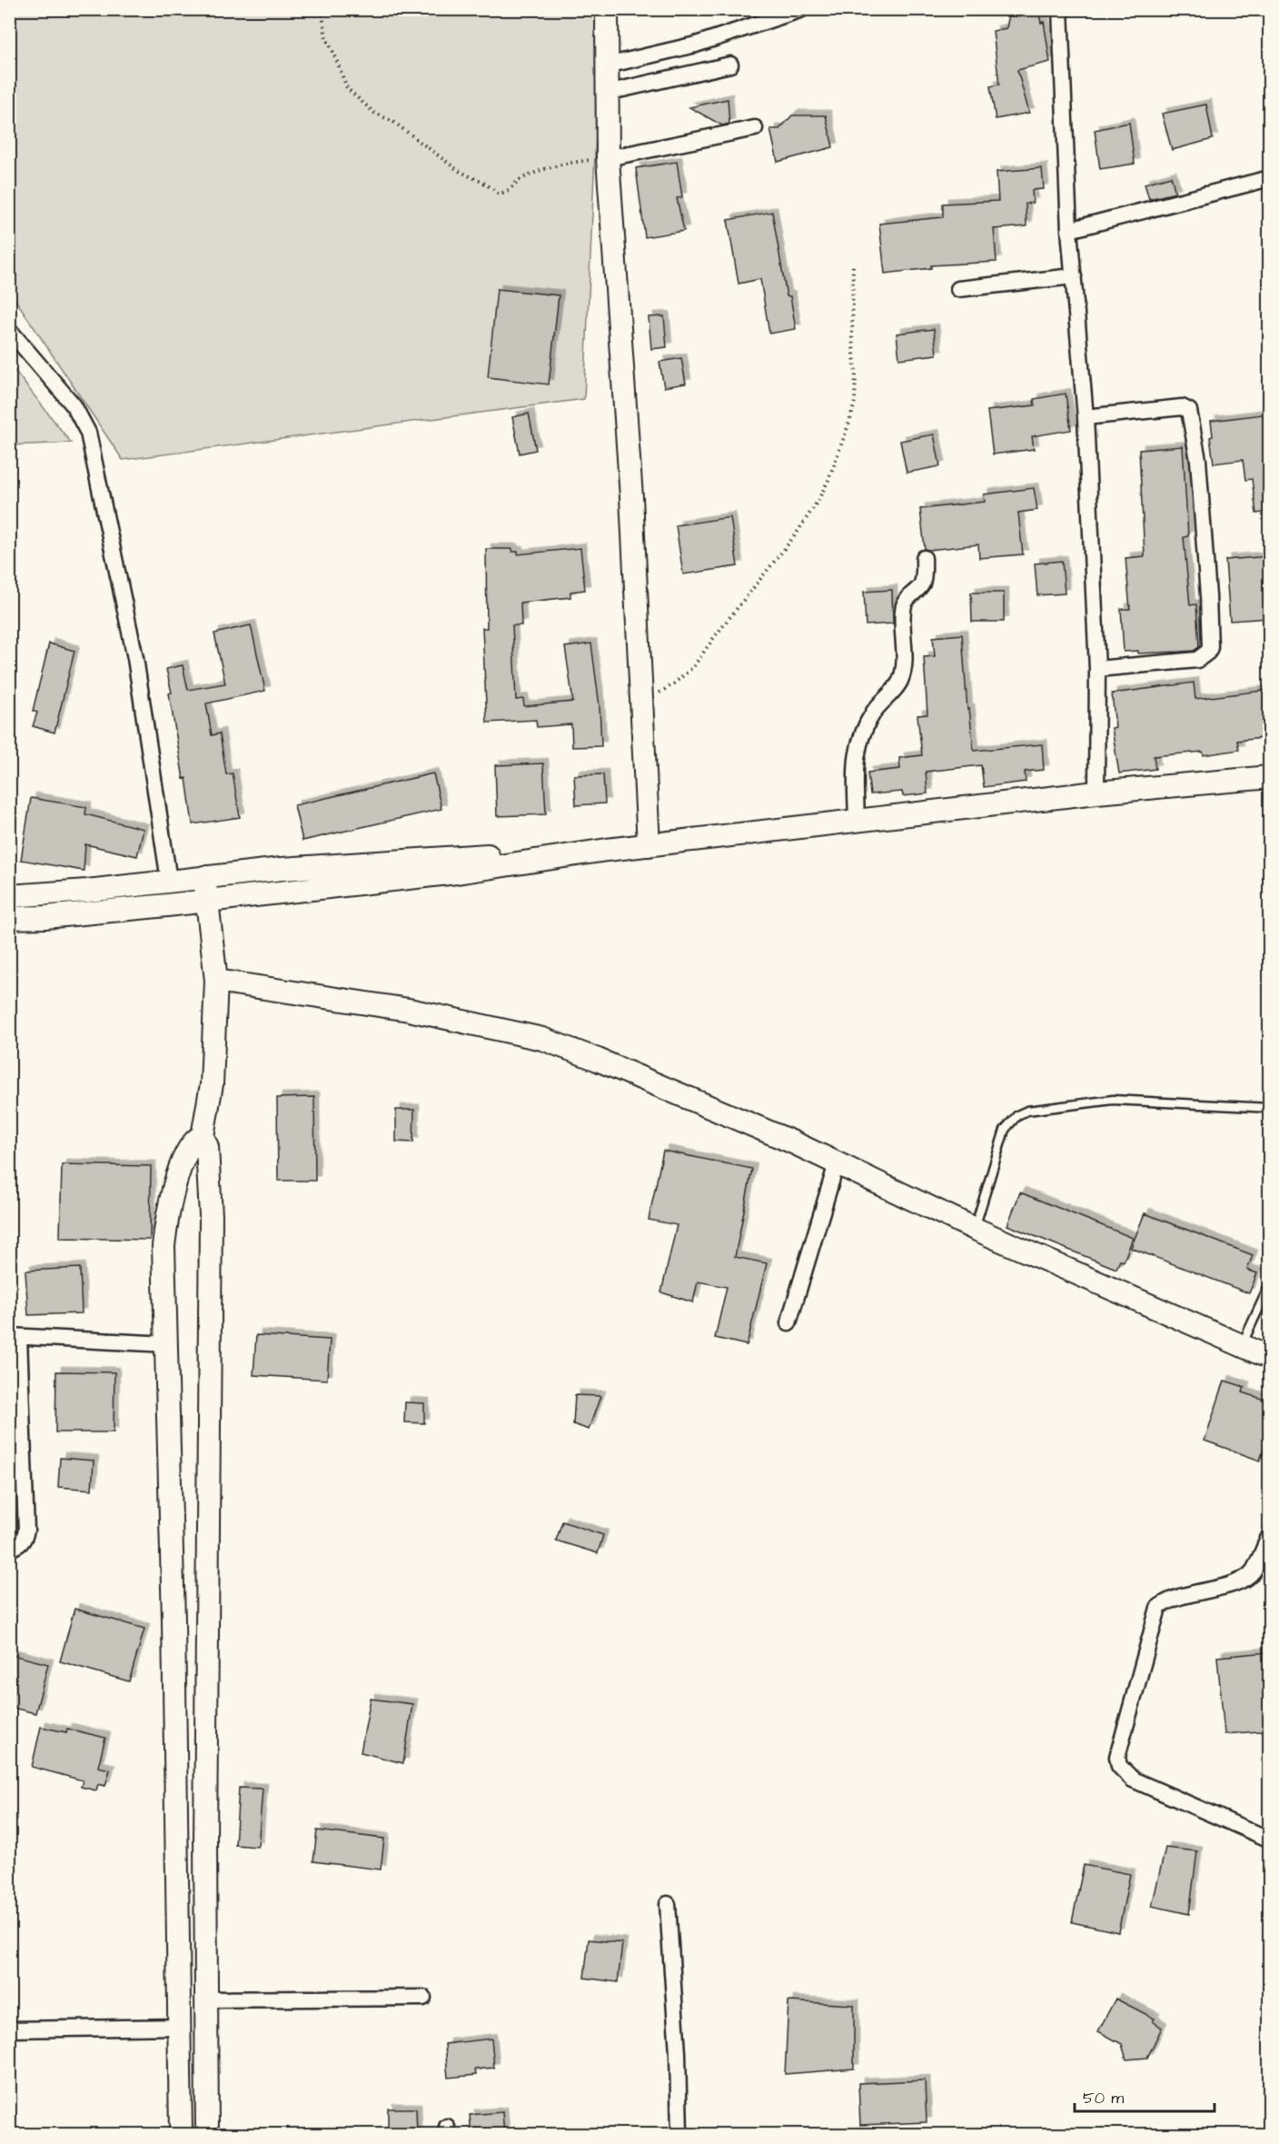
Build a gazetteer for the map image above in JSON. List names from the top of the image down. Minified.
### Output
{"scale_bar":"50 m"}
